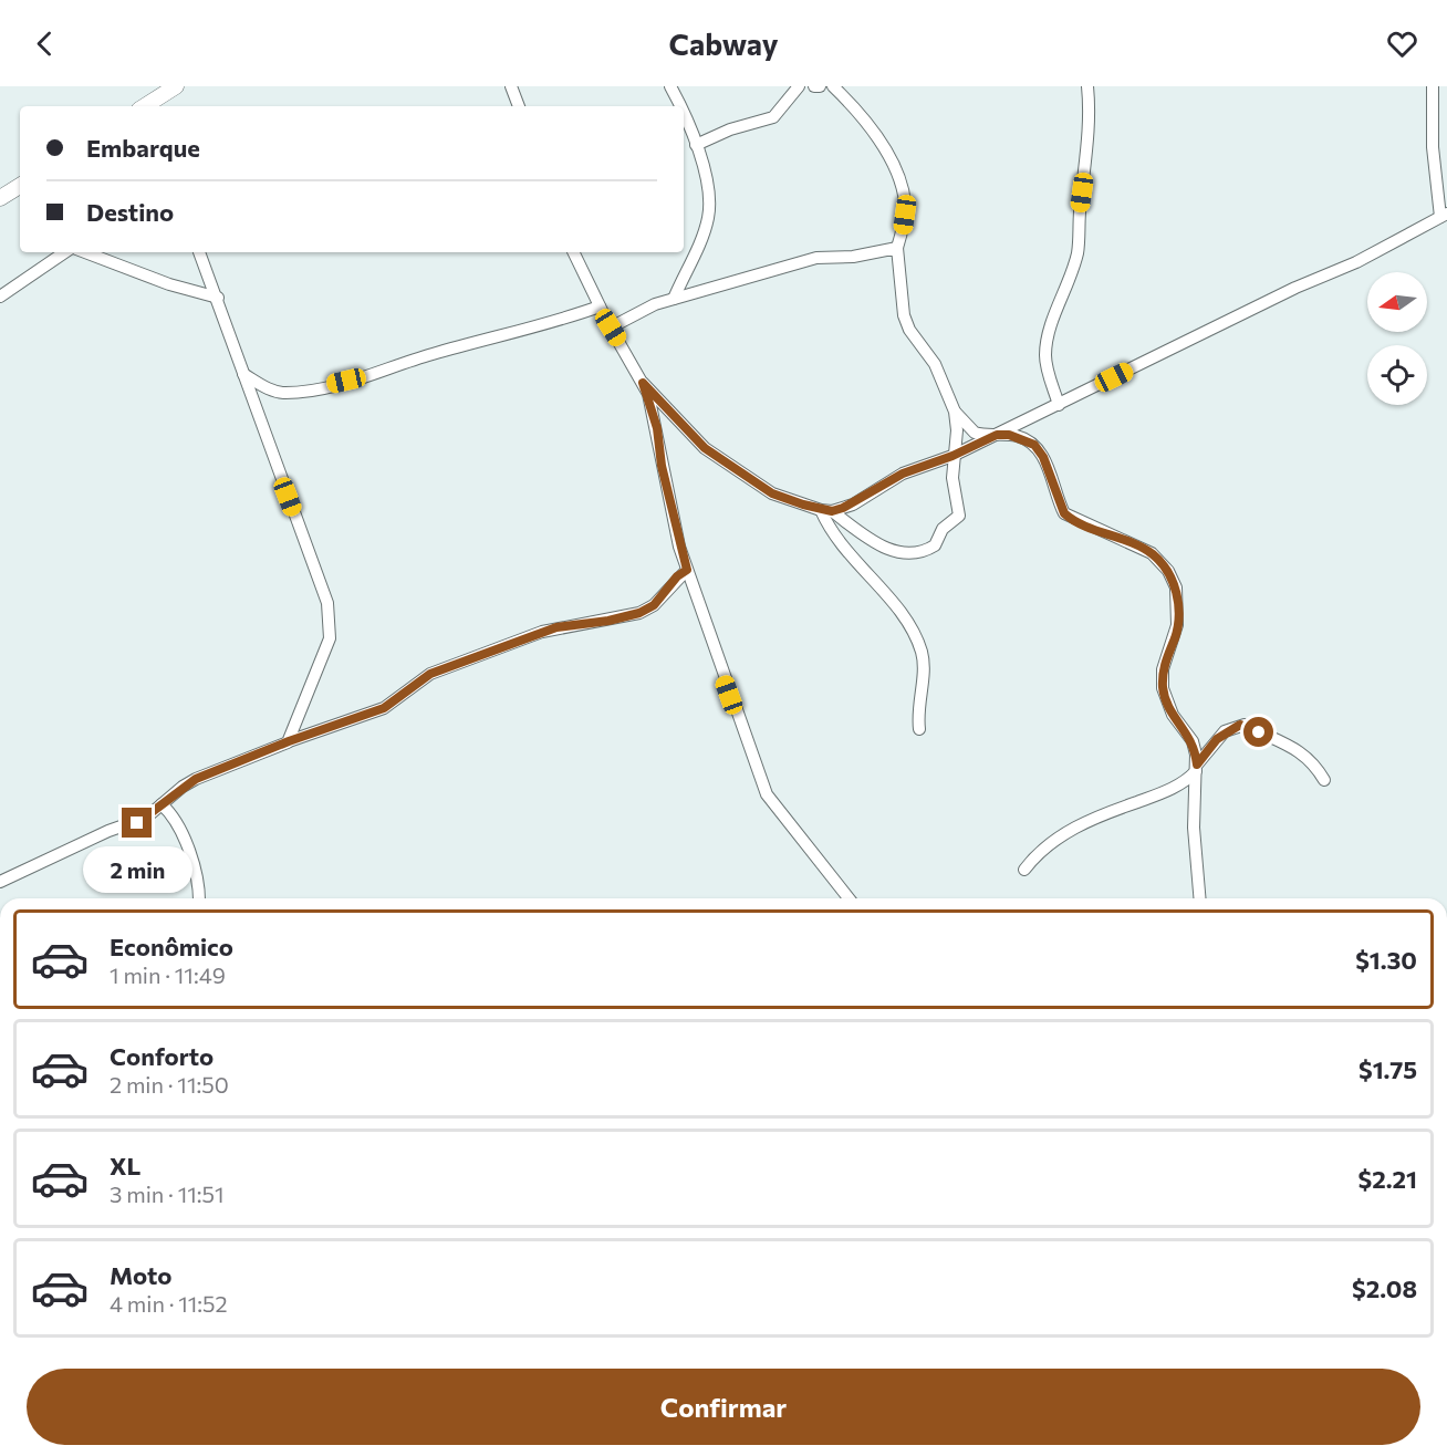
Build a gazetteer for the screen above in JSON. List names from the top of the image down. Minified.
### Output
{"north":"left","page":{"header":"Cabway","banner":["Embarque","Destino"],"bubble":"2 min","list":[{"name":"Econômico","note":"1 min · 11:49","value":"$1.30"},{"name":"Conforto","note":"2 min · 11:50","value":"$1.75"},{"name":"XL","note":"3 min · 11:51","value":"$2.21"},{"name":"Moto","note":"4 min · 11:52","value":"$2.08"}],"buttons":"Confirmar"}}
